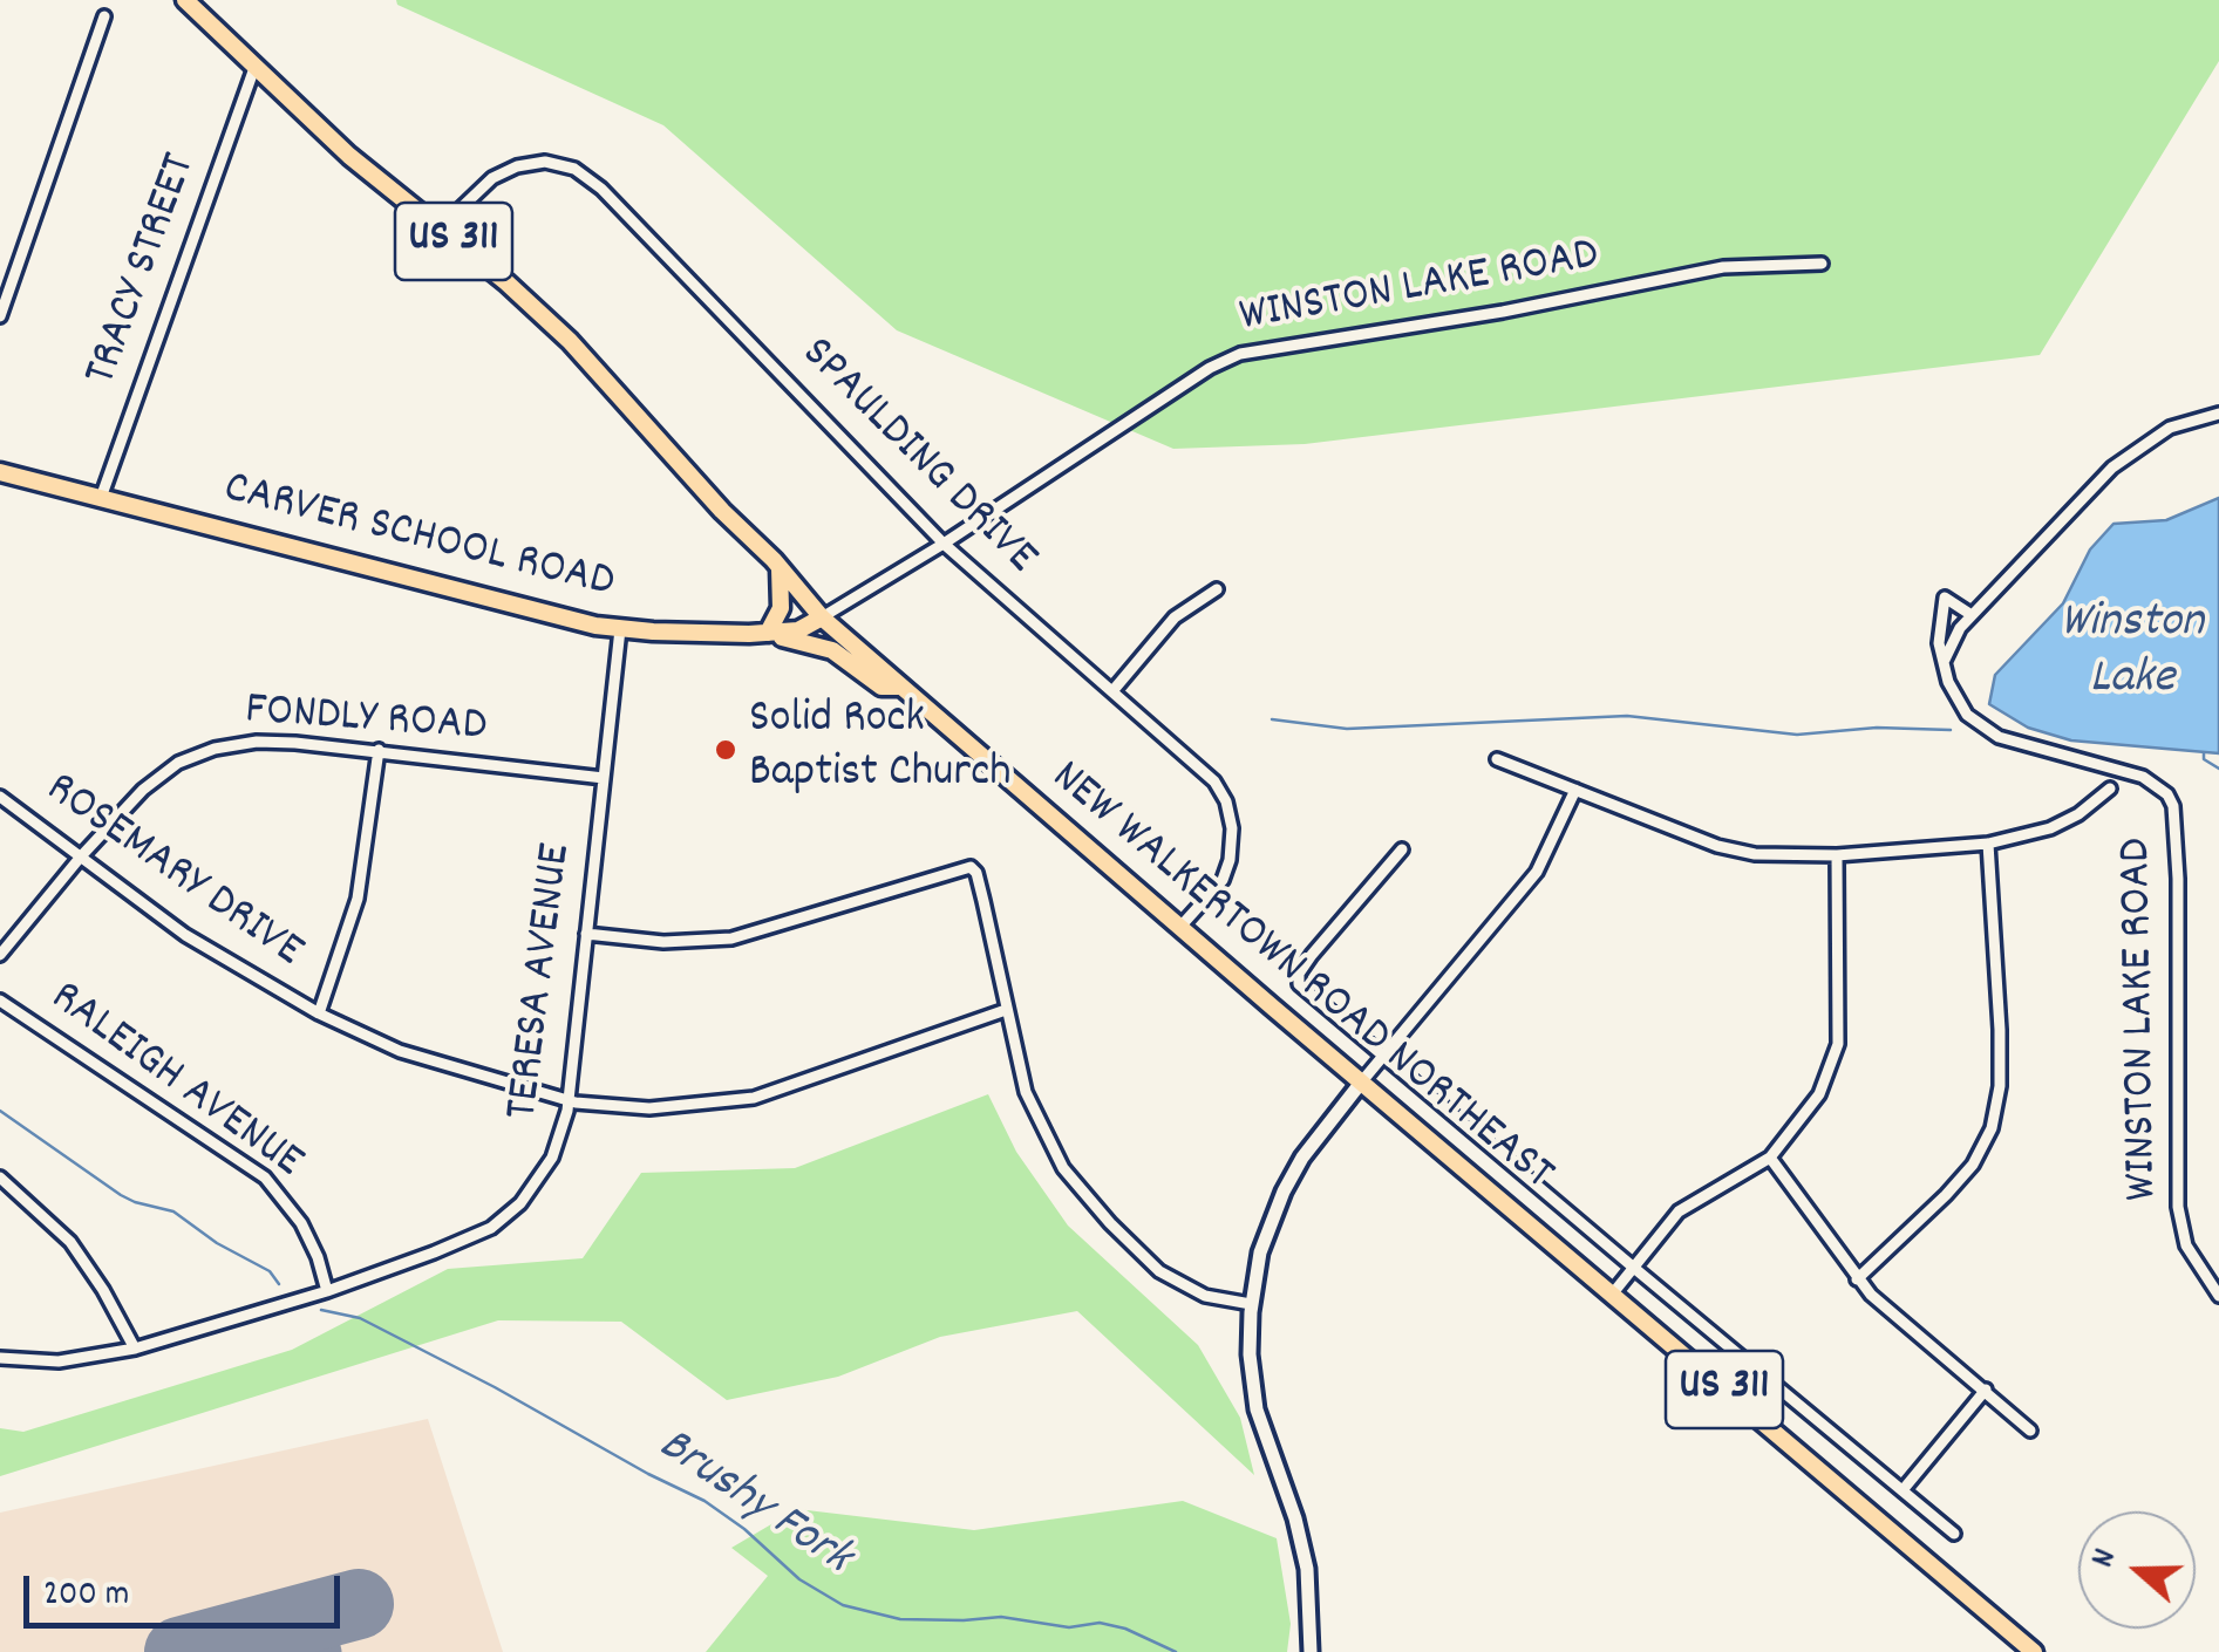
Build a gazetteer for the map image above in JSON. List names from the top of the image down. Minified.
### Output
{"streets":{"main road":["US 311","CARVER SCHOOL ROAD","NEW WALKERTOWN ROAD NORTHEAST"],"street":["TRACY STREET","WINSTON LAKE ROAD","SPAULDING DRIVE","FONDLY ROAD","ROSEMARY DRIVE","TERESA AVENUE","RALEIGH AVENUE"]},"crossings":[["TRACY STREET","CARVER SCHOOL ROAD"],["TRACY STREET","NEW WALKERTOWN ROAD NORTHEAST"],["WINSTON LAKE ROAD","SPAULDING DRIVE"],["WINSTON LAKE ROAD","CARVER SCHOOL ROAD"],["WINSTON LAKE ROAD","NEW WALKERTOWN ROAD NORTHEAST"],["SPAULDING DRIVE","NEW WALKERTOWN ROAD NORTHEAST"],["CARVER SCHOOL ROAD","NEW WALKERTOWN ROAD NORTHEAST"],["CARVER SCHOOL ROAD","TERESA AVENUE"],["FONDLY ROAD","ROSEMARY DRIVE"],["FONDLY ROAD","TERESA AVENUE"],["ROSEMARY DRIVE","TERESA AVENUE"],["TERESA AVENUE","RALEIGH AVENUE"]],"water":["Winston Lake","Brushy Fork"],"places":["Solid Rock Baptist Church"],"scale_bar":"200 m","north":"left"}
